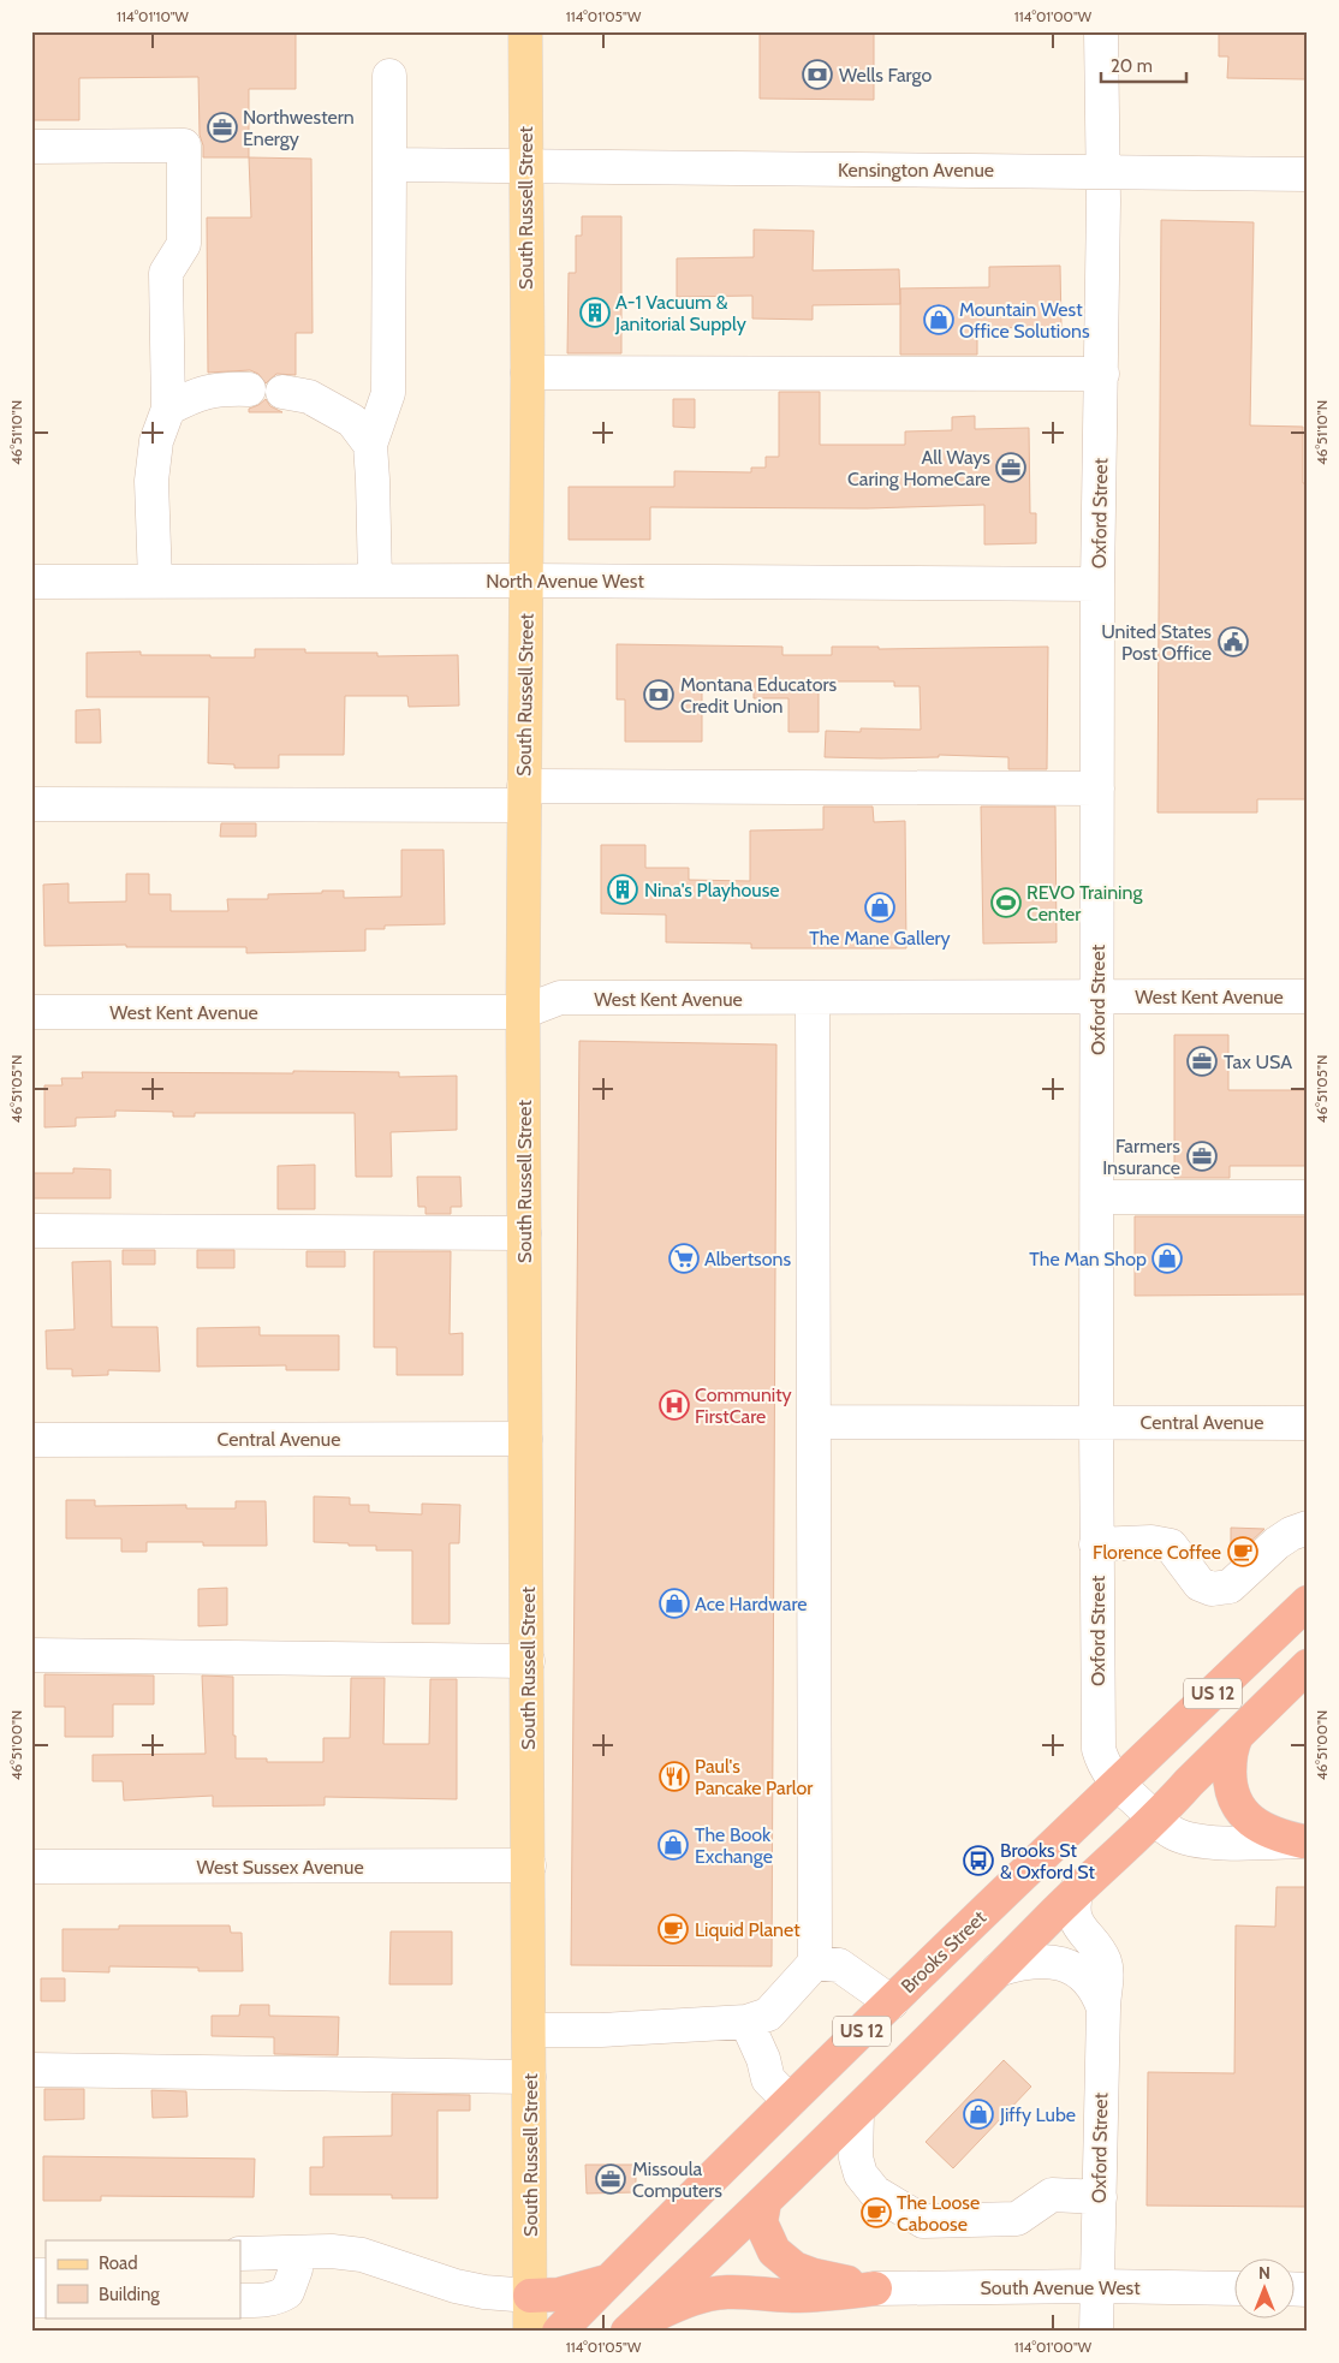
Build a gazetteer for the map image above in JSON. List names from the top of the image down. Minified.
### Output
{"streets":{"highway":["US 12","Brooks Street"],"main road":["South Russell Street"],"street":["Kensington Avenue","Oxford Street","North Avenue West","West Kent Avenue","Central Avenue","West Sussex Avenue","South Avenue West"]},"crossings":[["Kensington Avenue","South Russell Street"],["Kensington Avenue","Oxford Street"],["South Russell Street","North Avenue West"],["South Russell Street","West Kent Avenue"],["South Russell Street","Central Avenue"],["South Russell Street","West Sussex Avenue"],["Oxford Street","North Avenue West"],["Oxford Street","West Kent Avenue"],["Oxford Street","Central Avenue"],["Oxford Street","US 12"],["Oxford Street","Brooks Street"],["Oxford Street","South Avenue West"]],"places":{"bank":["Wells Fargo","Montana Educators Credit Union"],"office":["Northwestern Energy","All Ways Caring HomeCare","Tax USA","Farmers Insurance","Missoula Computers"],"building":["A-1 Vacuum & Janitorial Supply","Nina's Playhouse"],"shop":["Mountain West Office Solutions","The Mane Gallery","The Man Shop","Ace Hardware","The Book Exchange","Jiffy Lube"],"public building":["United States Post Office"],"sports":["REVO Training Center"],"supermarket":["Albertsons"],"hospital":["Community FirstCare"],"cafe":["Florence Coffee","Liquid Planet","The Loose Caboose"],"restaurant":["Paul's Pancake Parlor"],"bus stop":["Brooks St & Oxford St"]},"legend":["Road","Building"],"scale_bar":"20 m","north":"top","coordinates":["114°01'10\"W","114°01'05\"W","114°01'00\"W","46°51'10\"N","46°51'05\"N","46°51'00\"N"]}
